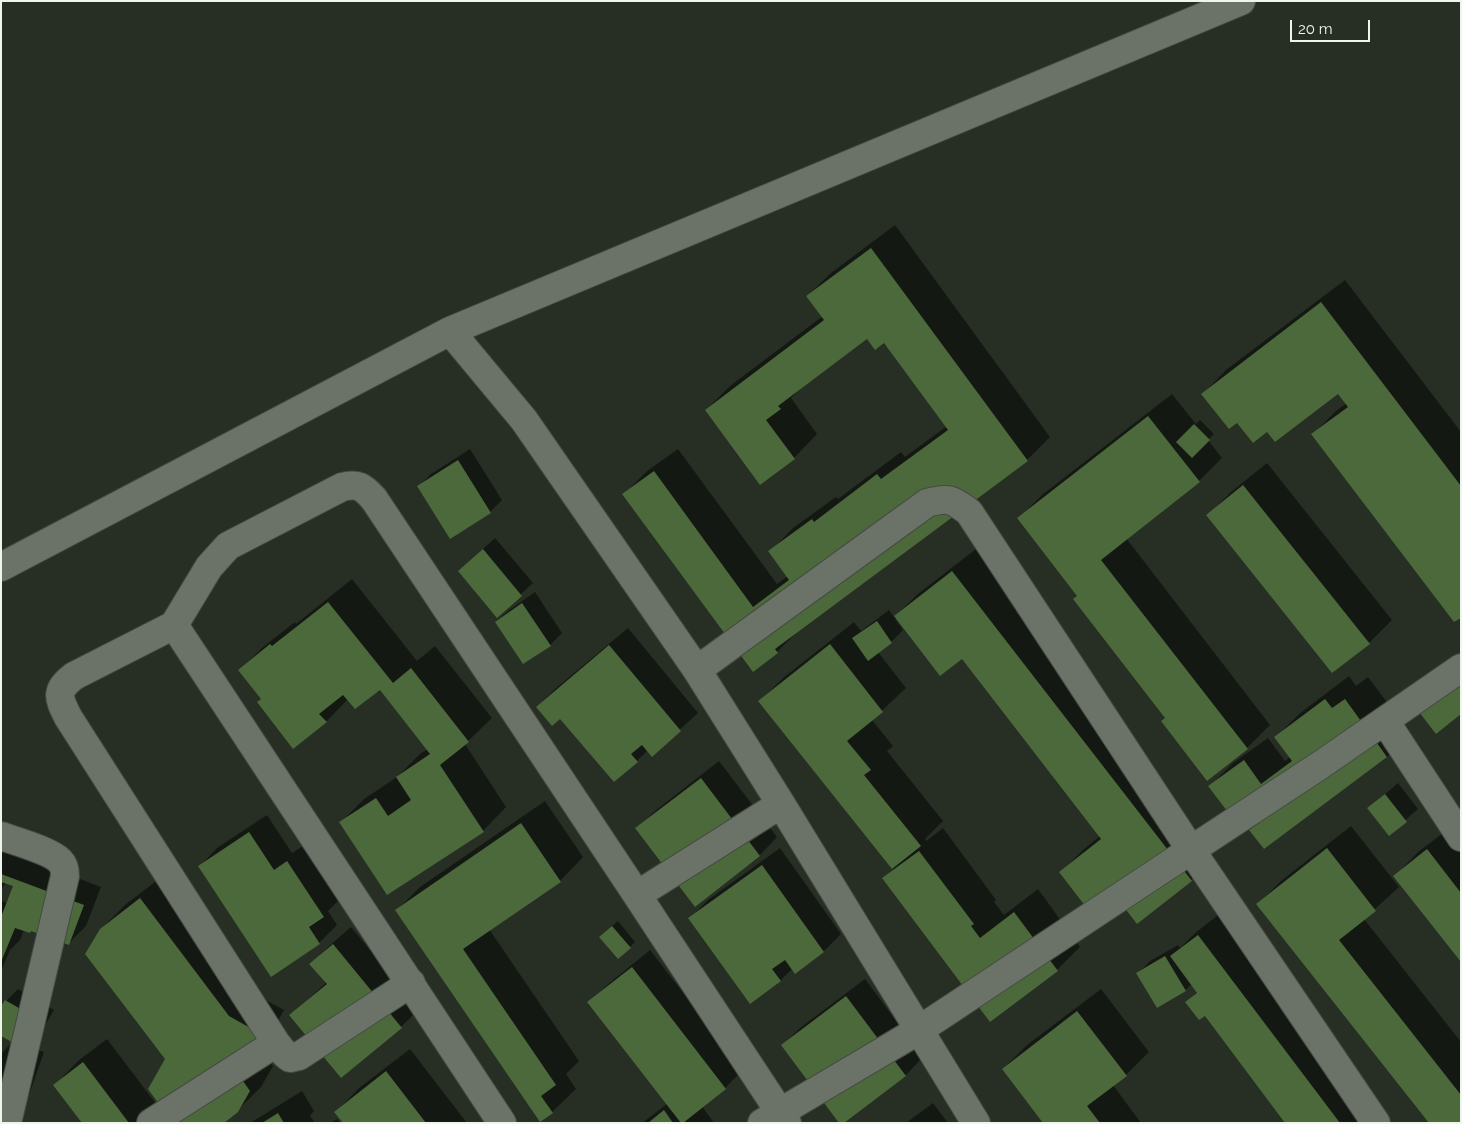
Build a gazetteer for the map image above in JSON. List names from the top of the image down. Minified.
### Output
{"scale_bar":"20 m"}
